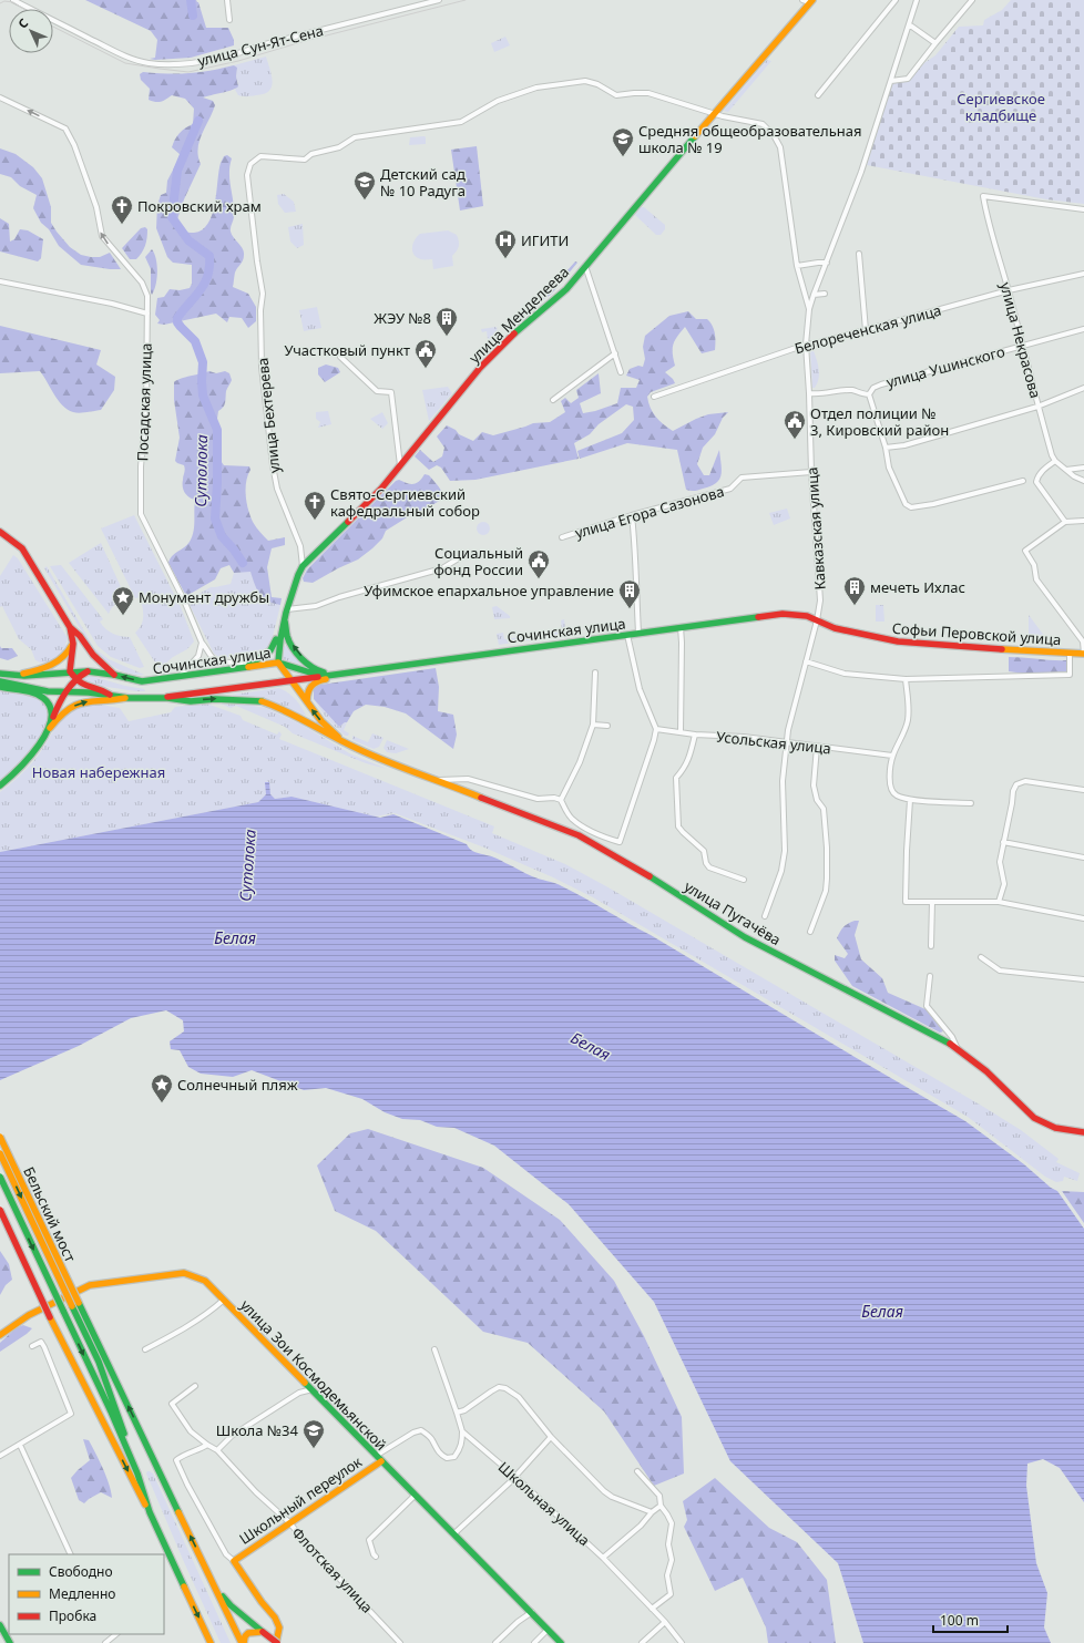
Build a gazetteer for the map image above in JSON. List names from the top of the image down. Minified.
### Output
{"streets":{"main road":["улица Менделеева","Сочинская улица","Софьи Перовской улица","улица Пугачёва","Бельский мост","улица Зои Космодемьянской","Школьный переулок"],"street":["улица Сун-Ят-Сена","Белореченская улица","улица Некрасова","улица Ушинского","Посадская улица","улица Бехтерева","улица Егора Сазонова","Кавказская улица","Усольская улица","Школьная улица","Флотская улица"]},"crossings":[["улица Менделеева","улица Бехтерева"],["улица Менделеева","Кавказская улица"],["улица Менделеева","Сочинская улица"],["Белореченская улица","улица Некрасова"],["Белореченская улица","Кавказская улица"],["улица Некрасова","улица Ушинского"],["улица Ушинского","Кавказская улица"],["Посадская улица","Сочинская улица"],["улица Бехтерева","Кавказская улица"],["улица Егора Сазонова","Кавказская улица"],["Кавказская улица","Сочинская улица"],["Кавказская улица","Софьи Перовской улица"],["Кавказская улица","Усольская улица"],["Сочинская улица","Софьи Перовской улица"],["улица Зои Космодемьянской","Школьный переулок"],["Школьный переулок","Школьная улица"],["Школьный переулок","Флотская улица"]],"one_way":["Посадская улица"],"water":["Сутолока","Белая"],"parks":["Сергиевское кладбище","Новая набережная"],"places":{"school or university":["Средняя общеобразовательная школа № 19","Детский сад № 10 Радуга","Школа №34"],"church":["Покровский храм","Свято-Сергиевский кафедральный собор"],"hospital":["ИГИТИ"],"building":["ЖЭУ №8","мечеть Ихлас","Уфимское епархальное управление"],"public building":["Участковый пункт","Отдел полиции № 3, Кировский район","Социальный фонд России"],"place":["Монумент дружбы","Солнечный пляж"]},"legend":["Свободно","Медленно","Пробка"],"scale_bar":"100 m","north":"top left"}
